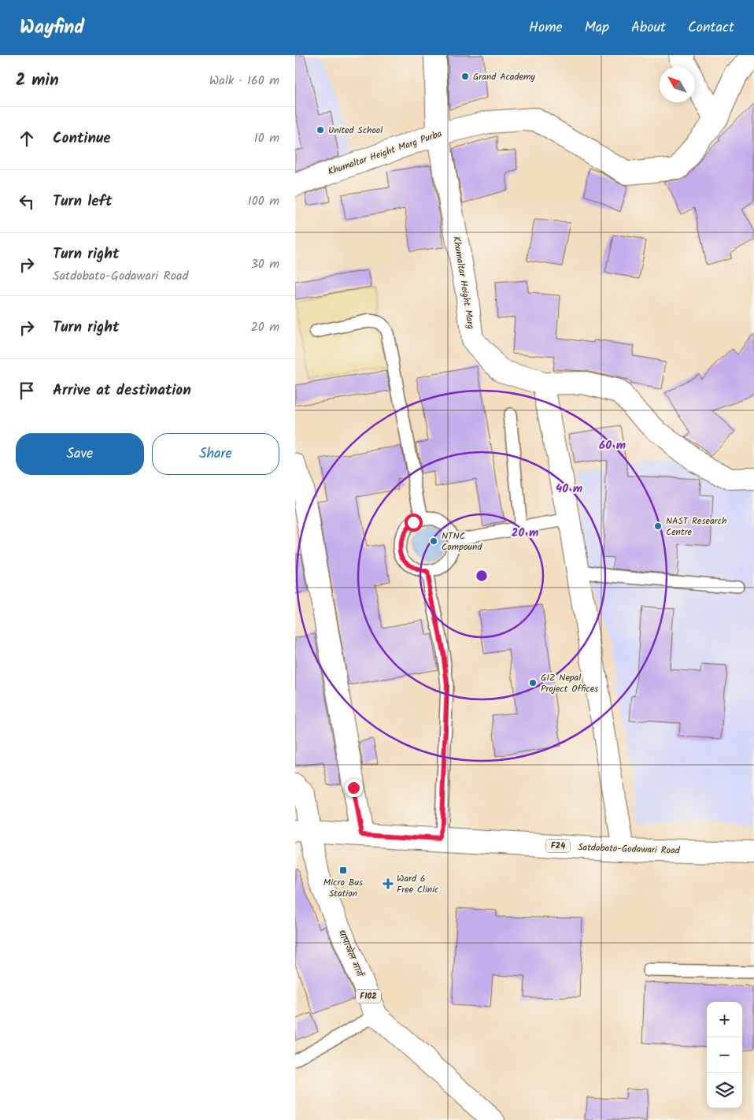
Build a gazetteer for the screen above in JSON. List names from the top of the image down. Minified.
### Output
{"streets":{"street":["Khumaltar Height Marg Purba","Khumaltar Height Marg","F24","Satdobato-Godawari Road","धापाखेल मार्ग","F102"]},"crossings":[["Khumaltar Height Marg Purba","Khumaltar Height Marg"],["F24","Satdobato-Godawari Road"],["F24","धापाखेल मार्ग"]],"places":{"other":["Grand Academy","United School","NAST Research Centre","NTNC Compound","GIZ Nepal Project Offices"],"transit":["Micro Bus Station"],"health":["Ward 6 Free Clinic"]},"north":"top left","page":{"header":"Wayfind","nav":["Home","Map","About","Contact"],"heading":["2 min","Walk · 160 m"],"list":[["Continue","10 m"],["Turn left","100 m"],["Turn right","Satdobato-Godawari Road","30 m"],["Turn right","20 m"],"Arrive at destination"],"buttons":["Save","Share"],"map_buttons":["+","−"]},"rings":["60 m","40 m","20 m"]}
